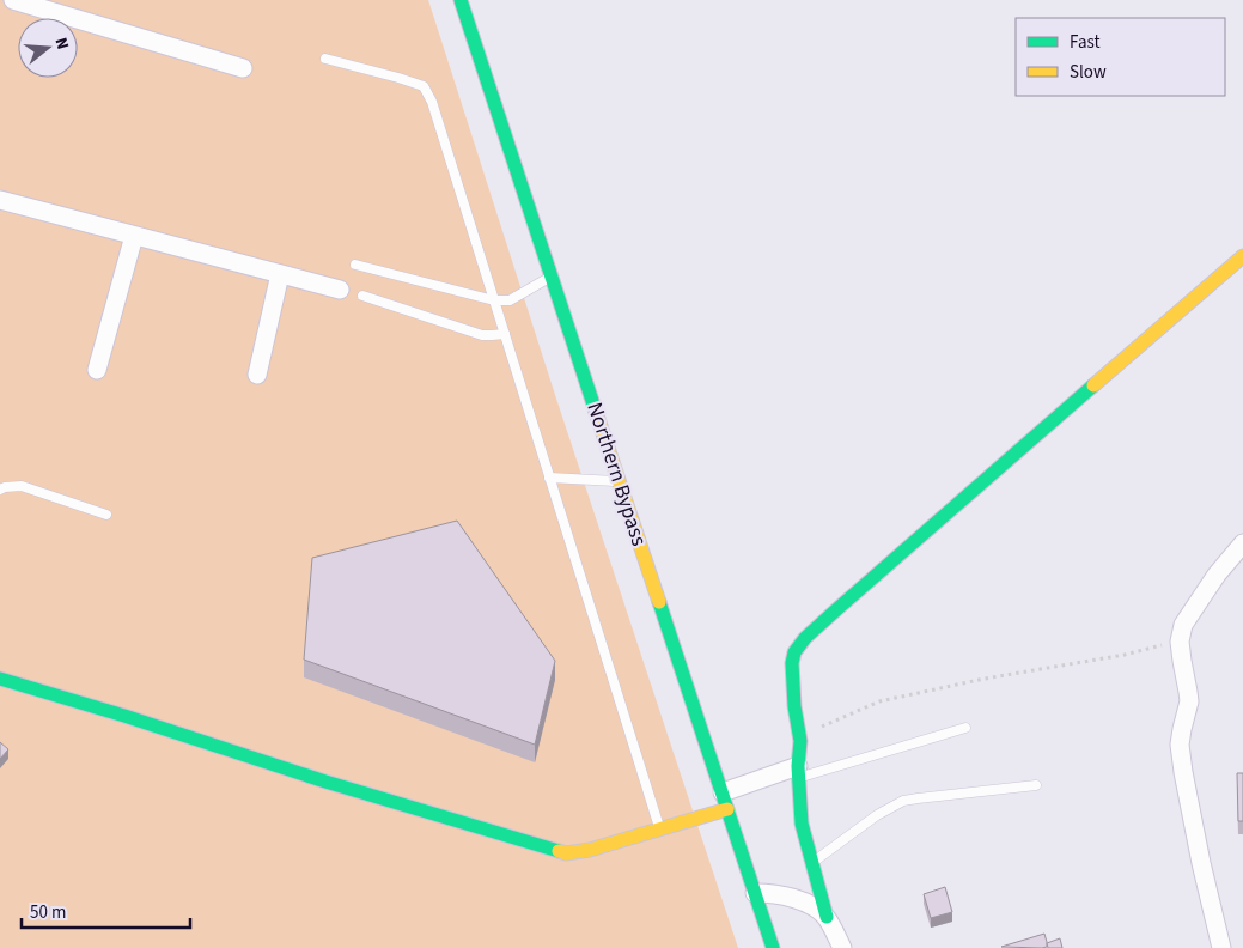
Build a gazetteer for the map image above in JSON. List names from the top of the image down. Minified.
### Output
{"streets":{"street":["Northern Bypass"]},"legend":["Fast","Slow"],"scale_bar":"50 m","north":"right"}
